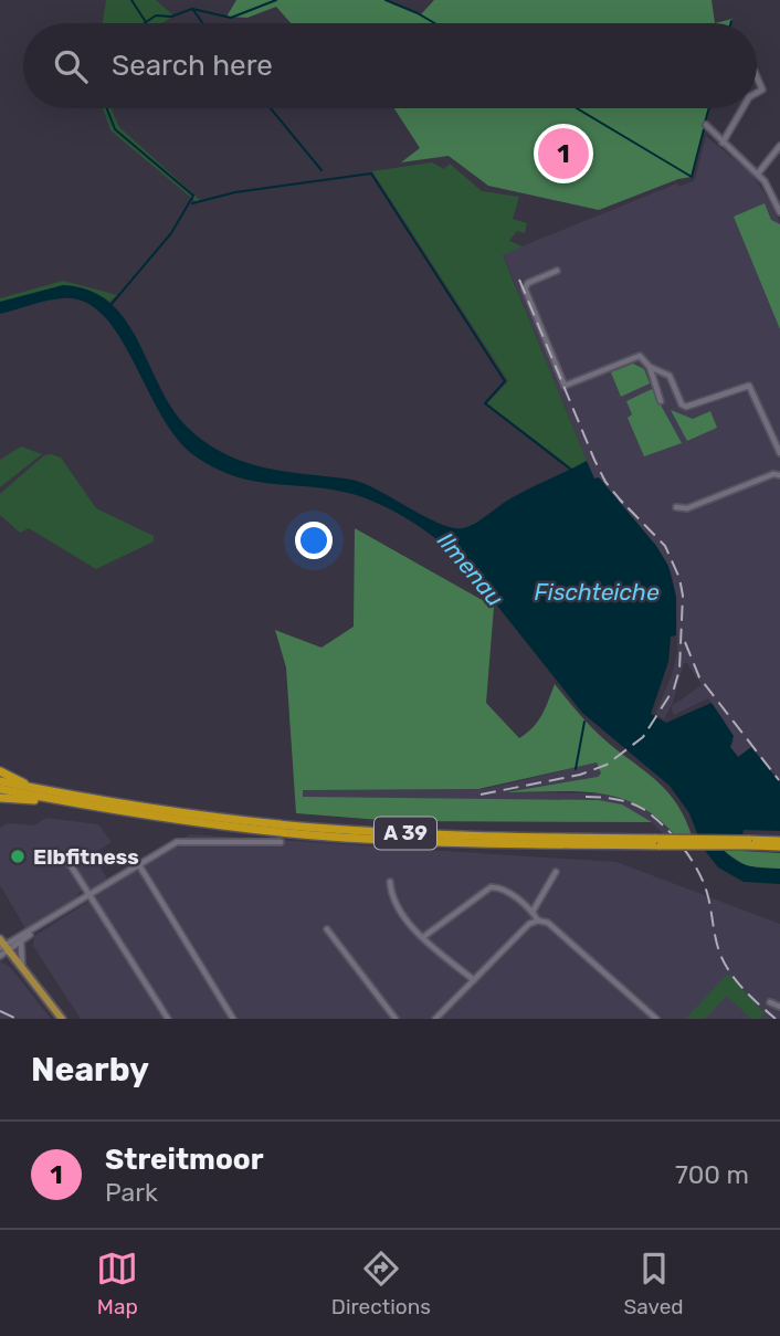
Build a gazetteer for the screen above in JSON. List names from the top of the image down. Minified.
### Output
{"streets":{"highway":["A 39"]},"water":["Ilmenau","Fischteiche"],"places":["Elbfitness"],"page":{"search":"Search here","pins":"1","heading":"Nearby","list":[{"mark":"1","name":"Streitmoor","note":"Park","value":"700 m"}],"nav":["Map","Directions","Saved"]}}
